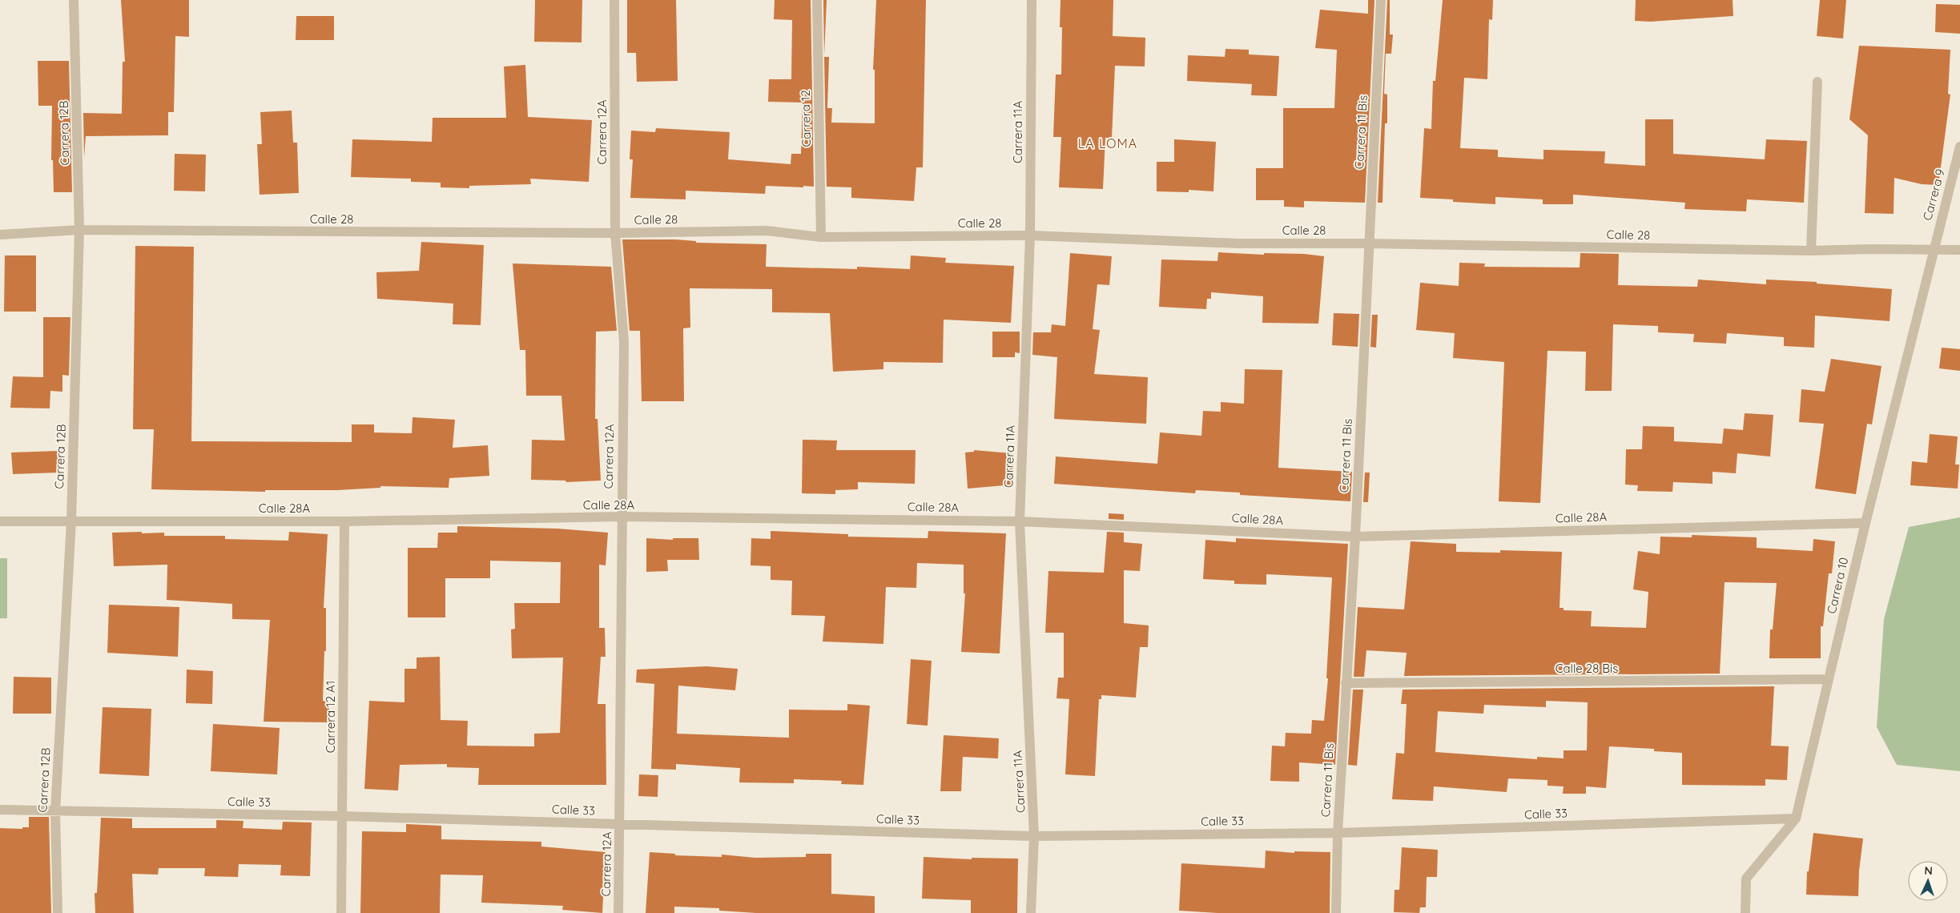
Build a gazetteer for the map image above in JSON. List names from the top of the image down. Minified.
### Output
{"streets":{"street":["Carrera 12","Carrera 12A","Carrera 11A","Carrera 11 Bis","Carrera 12B","Carrera 9","Calle 28","Calle 28A","Carrera 10","Calle 28 Bis","Carrera 12 A1","Calle 33"]},"crossings":[["Carrera 12","Calle 28"],["Carrera 12A","Calle 28"],["Carrera 12A","Calle 28A"],["Carrera 12A","Calle 33"],["Carrera 11A","Calle 28"],["Carrera 11A","Calle 28A"],["Carrera 11A","Calle 33"],["Carrera 11 Bis","Calle 28"],["Carrera 11 Bis","Calle 28A"],["Carrera 11 Bis","Calle 28 Bis"],["Carrera 11 Bis","Calle 33"],["Carrera 12B","Calle 28"],["Carrera 12B","Calle 28A"],["Carrera 12B","Calle 33"],["Carrera 9","Calle 28"],["Carrera 9","Carrera 10"],["Calle 28","Carrera 10"],["Calle 28A","Carrera 10"],["Calle 28A","Carrera 12 A1"],["Carrera 10","Calle 28 Bis"],["Carrera 10","Calle 33"],["Carrera 12 A1","Calle 33"]],"districts":["LA LOMA"],"north":"top"}
